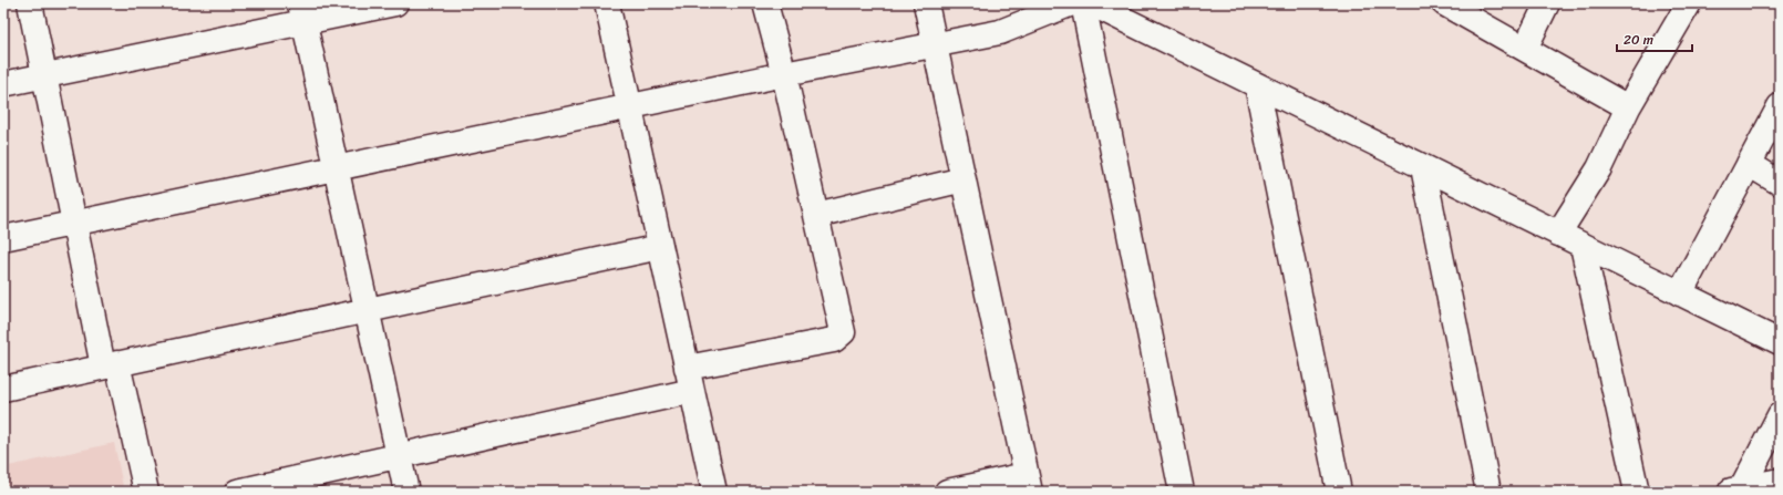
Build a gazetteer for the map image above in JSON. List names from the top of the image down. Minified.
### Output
{"scale_bar":"20 m"}
